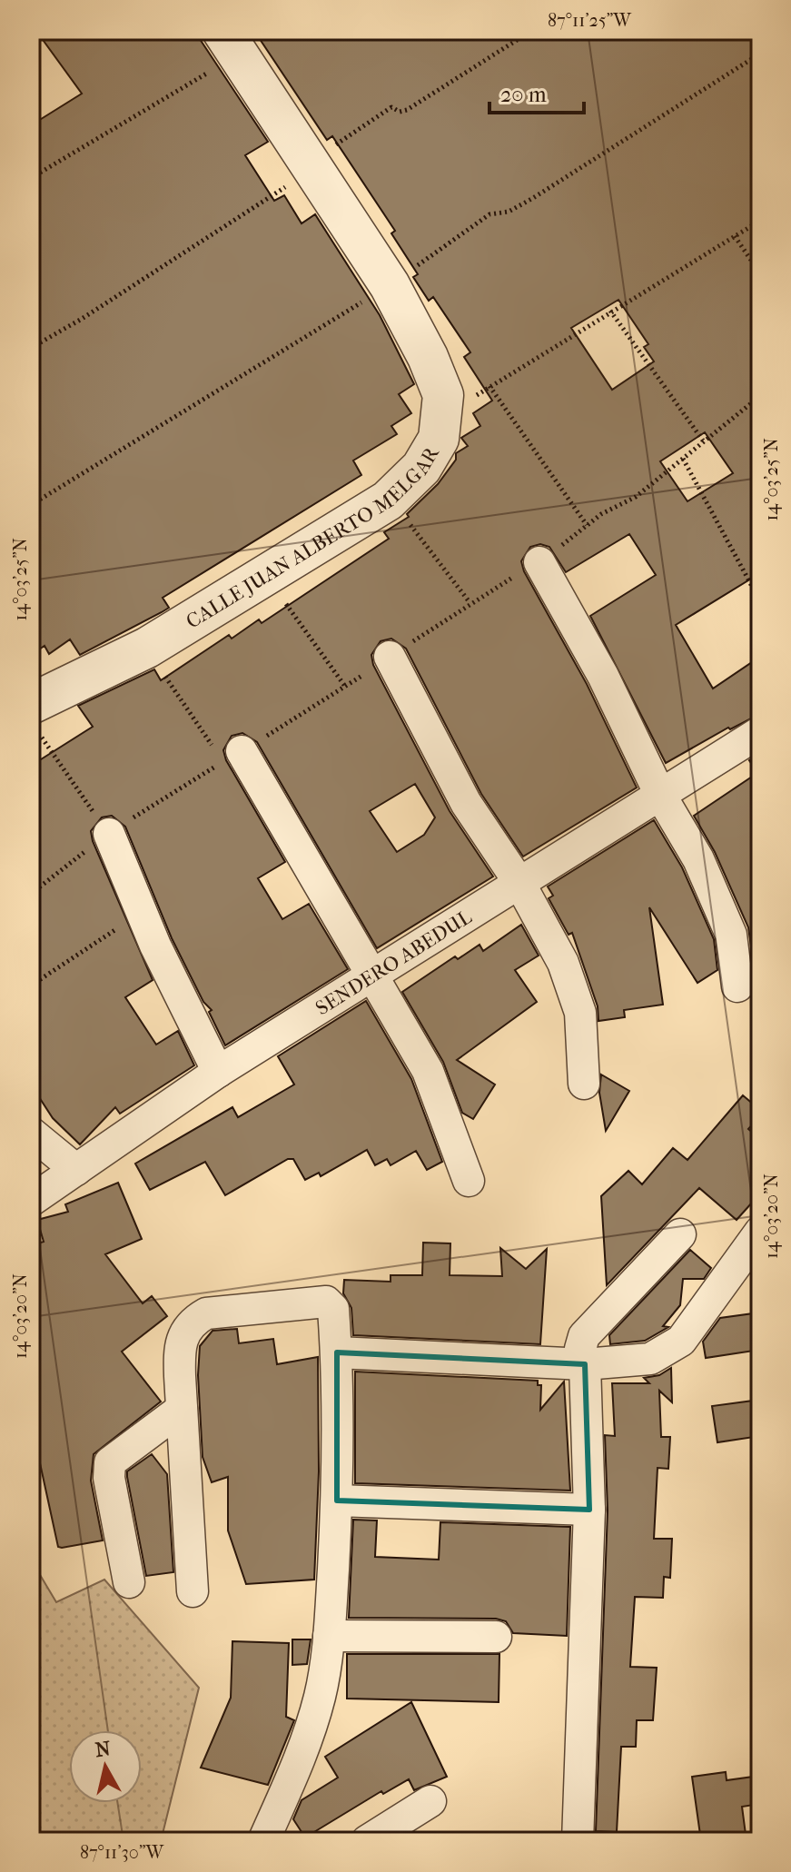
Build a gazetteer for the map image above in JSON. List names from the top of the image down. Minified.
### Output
{"streets":{"street":["CALLE JUAN ALBERTO MELGAR","SENDERO ABEDUL"]},"scale_bar":"20 m","north":"top","coordinates":["87°11'25\"W","14°03'25\"N","14°03'20\"N","87°11'30\"W"]}
